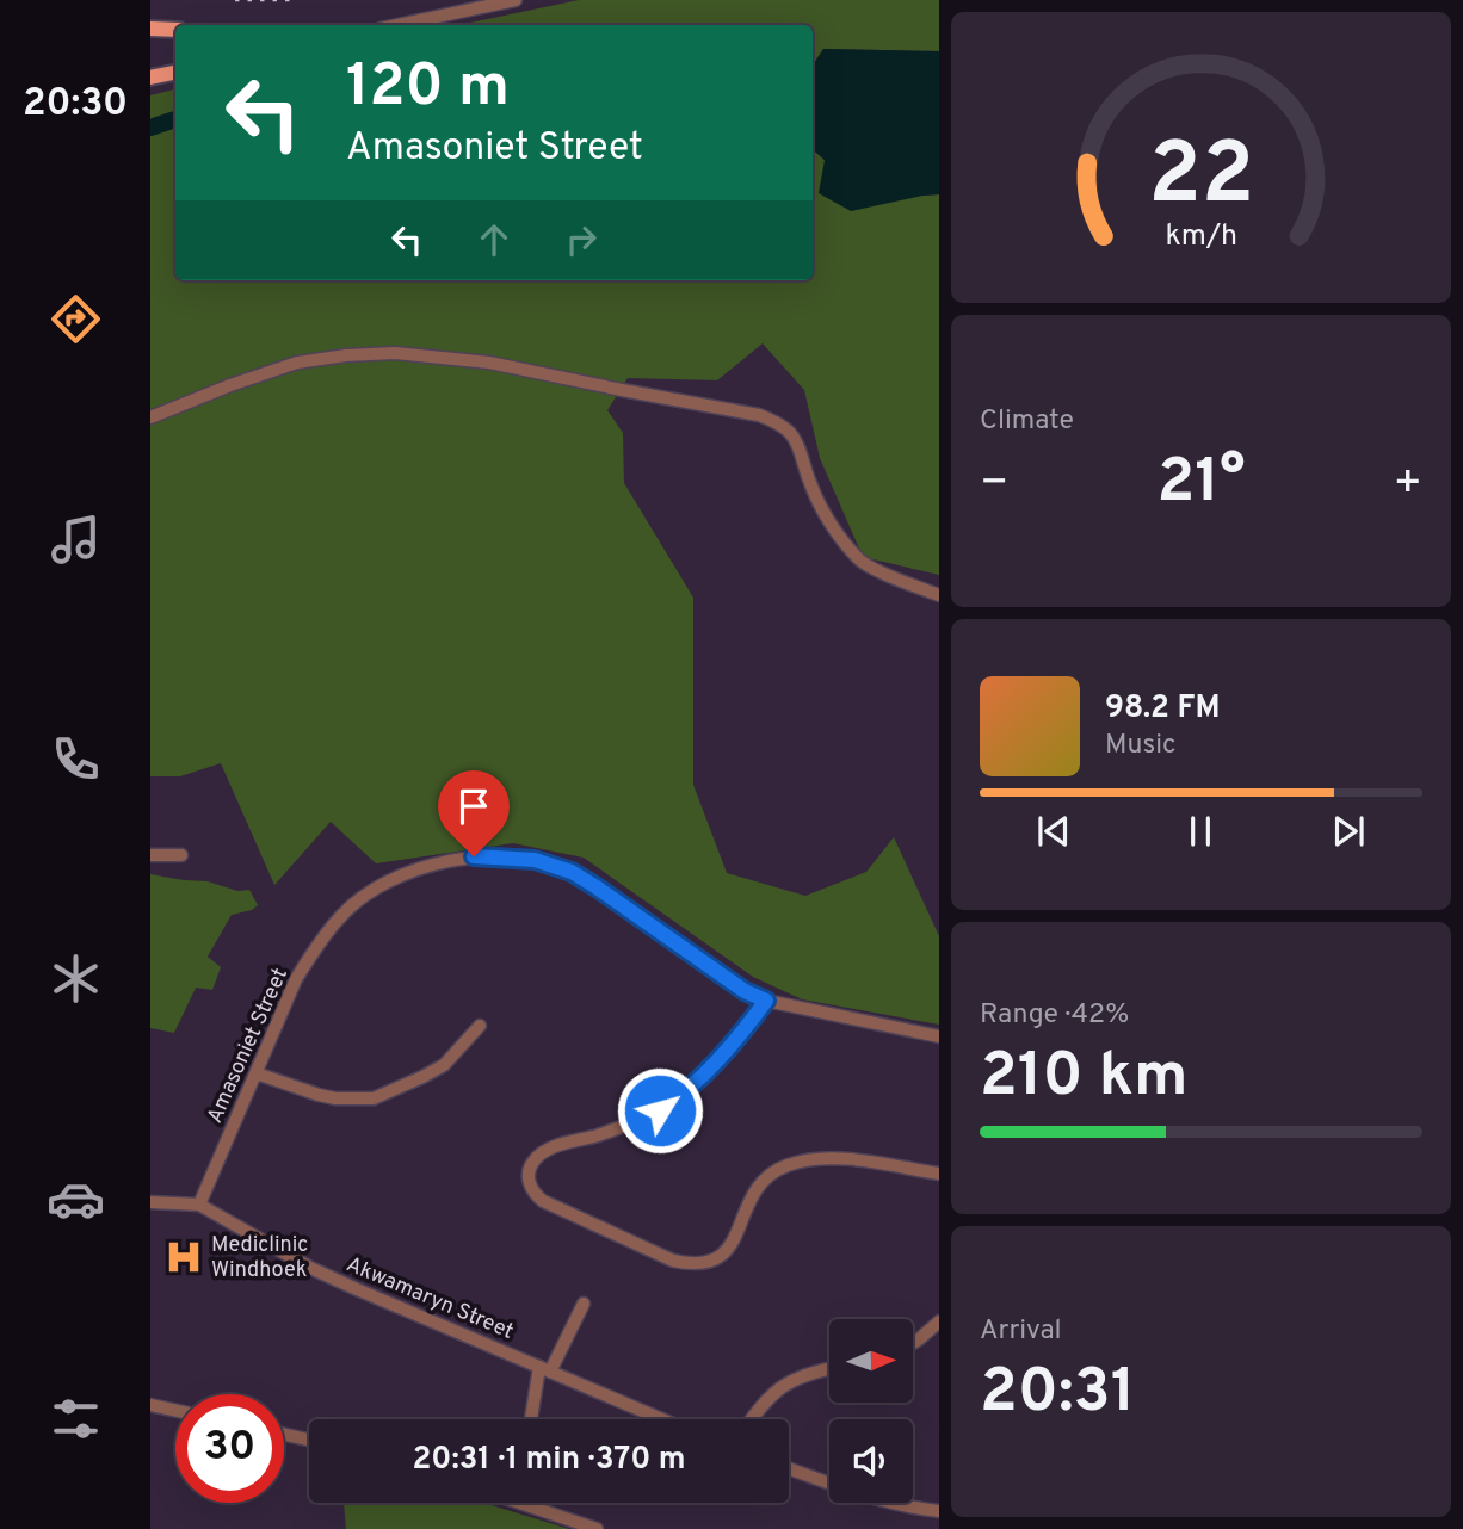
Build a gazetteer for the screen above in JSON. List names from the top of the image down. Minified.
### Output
{"streets":{"street":["Amasoniet Street","Akwamaryn Street"]},"crossings":[["Amasoniet Street","Akwamaryn Street"]],"places":{"hospital":["Mediclinic Windhoek"]},"north":"right","page":{"tabs":"20:30","turn":["120 m","Amasoniet Street"],"tile":["Climate",["Range · 42%","210 km"],["Arrival","20:31"]],"heat":["−","21°","+"],"song":["98.2 FM","Music"],"limit":"30","trip":"20:31 · 1 min · 370 m","gauge":["22","km/h"]}}
